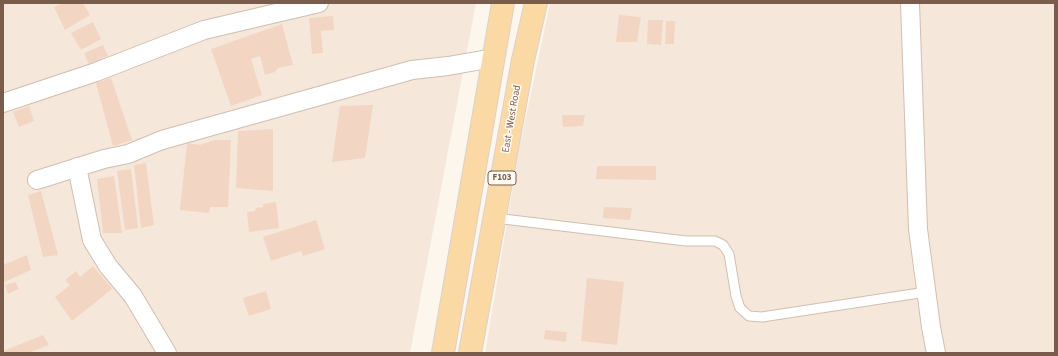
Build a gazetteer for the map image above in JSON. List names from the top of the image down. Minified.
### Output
{"streets":{"main road":["East - West Road","F103"]}}
